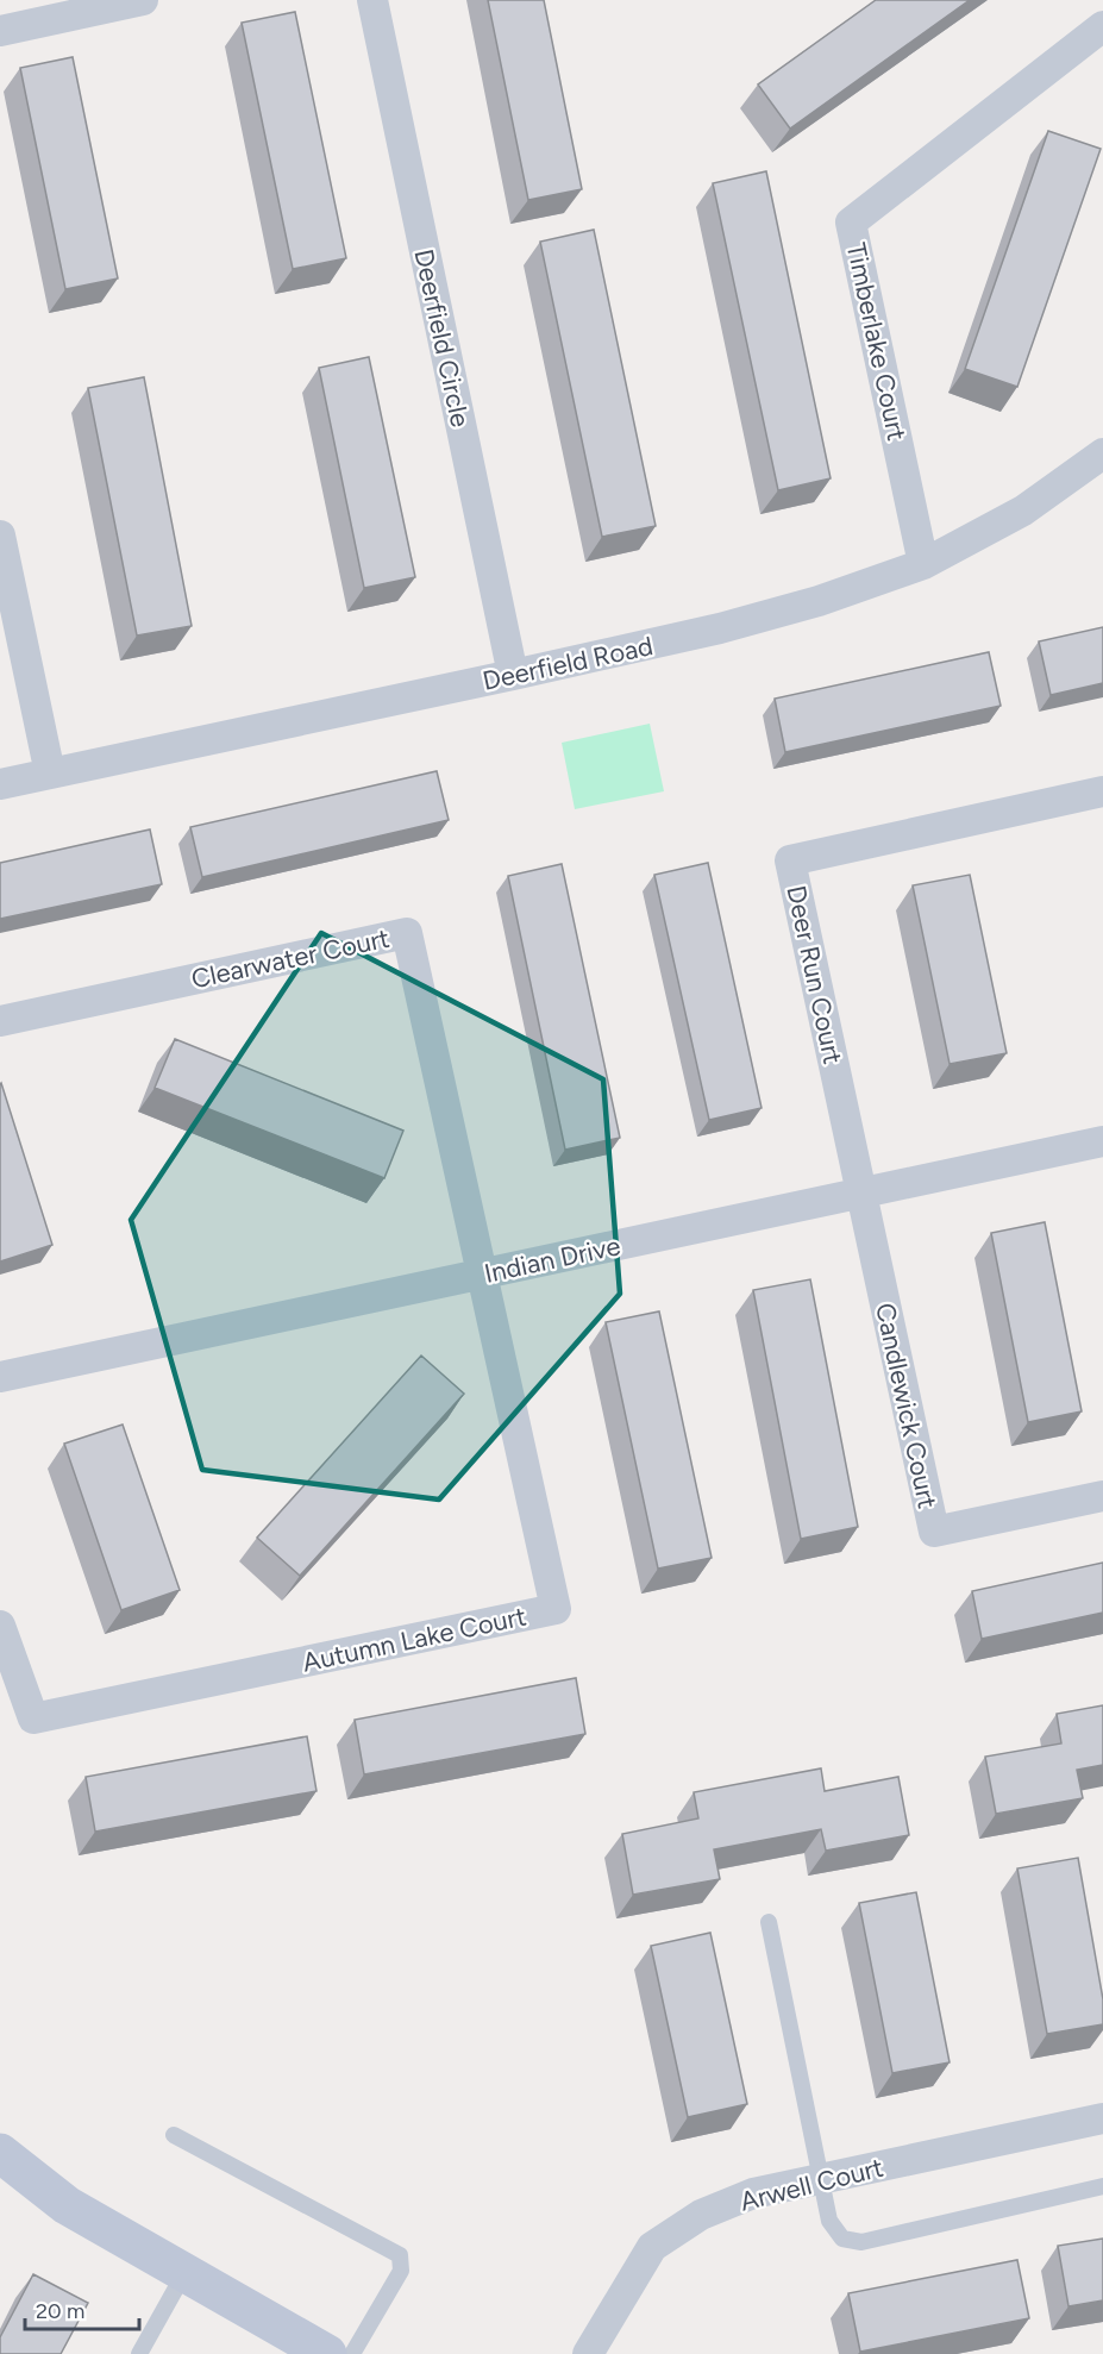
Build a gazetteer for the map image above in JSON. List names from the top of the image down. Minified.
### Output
{"streets":{"street":["Deerfield Circle","Timberlake Court","Deerfield Road","Clearwater Court","Deer Run Court","Indian Drive","Candlewick Court","Autumn Lake Court","Arwell Court"]},"crossings":[["Deerfield Circle","Deerfield Road"],["Timberlake Court","Deerfield Road"],["Clearwater Court","Indian Drive"],["Clearwater Court","Autumn Lake Court"],["Deer Run Court","Indian Drive"],["Deer Run Court","Candlewick Court"],["Indian Drive","Candlewick Court"],["Indian Drive","Autumn Lake Court"]],"scale_bar":"20 m"}
